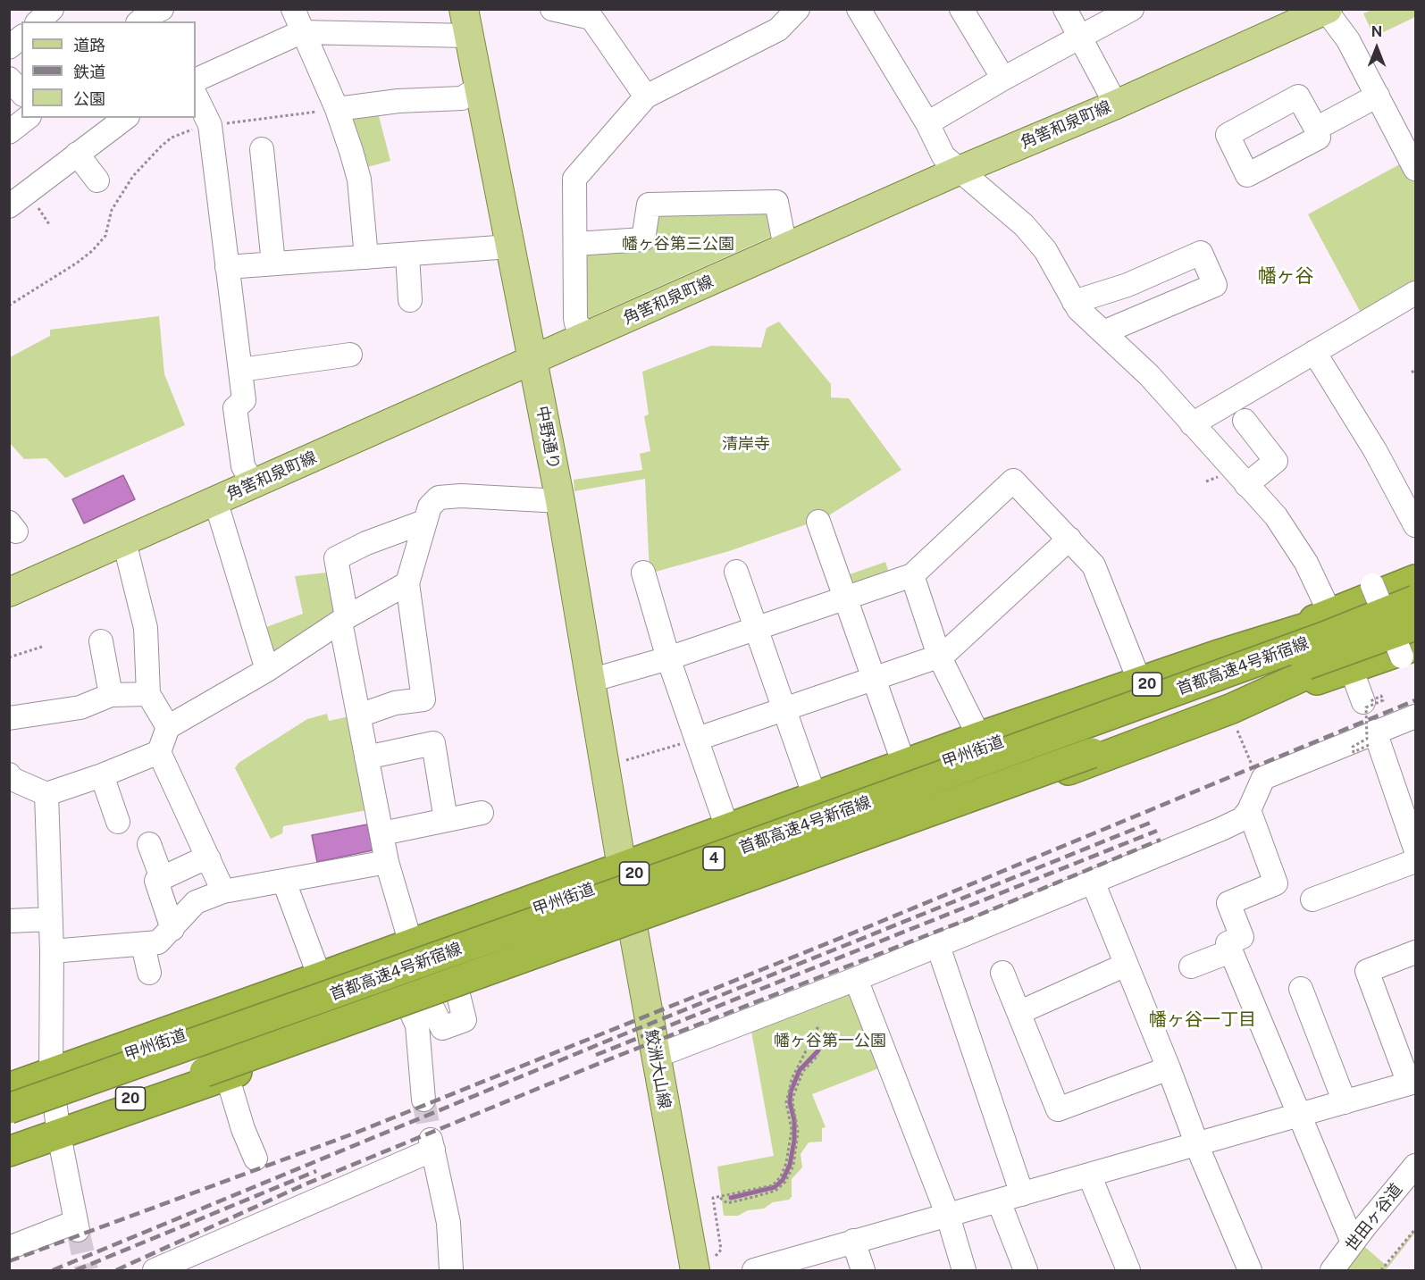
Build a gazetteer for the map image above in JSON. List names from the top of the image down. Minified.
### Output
{"streets":{"highway":["首都高速4号新宿線","20","甲州街道","4"],"main road":["角筈和泉町線","中野通り","鮫洲大山線"],"street":["世田ヶ谷道"]},"crossings":[["角筈和泉町線","中野通り"],["中野通り","20"],["中野通り","鮫洲大山線"],["20","甲州街道"],["20","鮫洲大山線"]],"districts":["幡ヶ谷","幡ヶ谷一丁目"],"parks":["幡ヶ谷第三公園","清岸寺","幡ヶ谷第一公園"],"legend":["道路","鉄道","公園"],"north":"top"}
